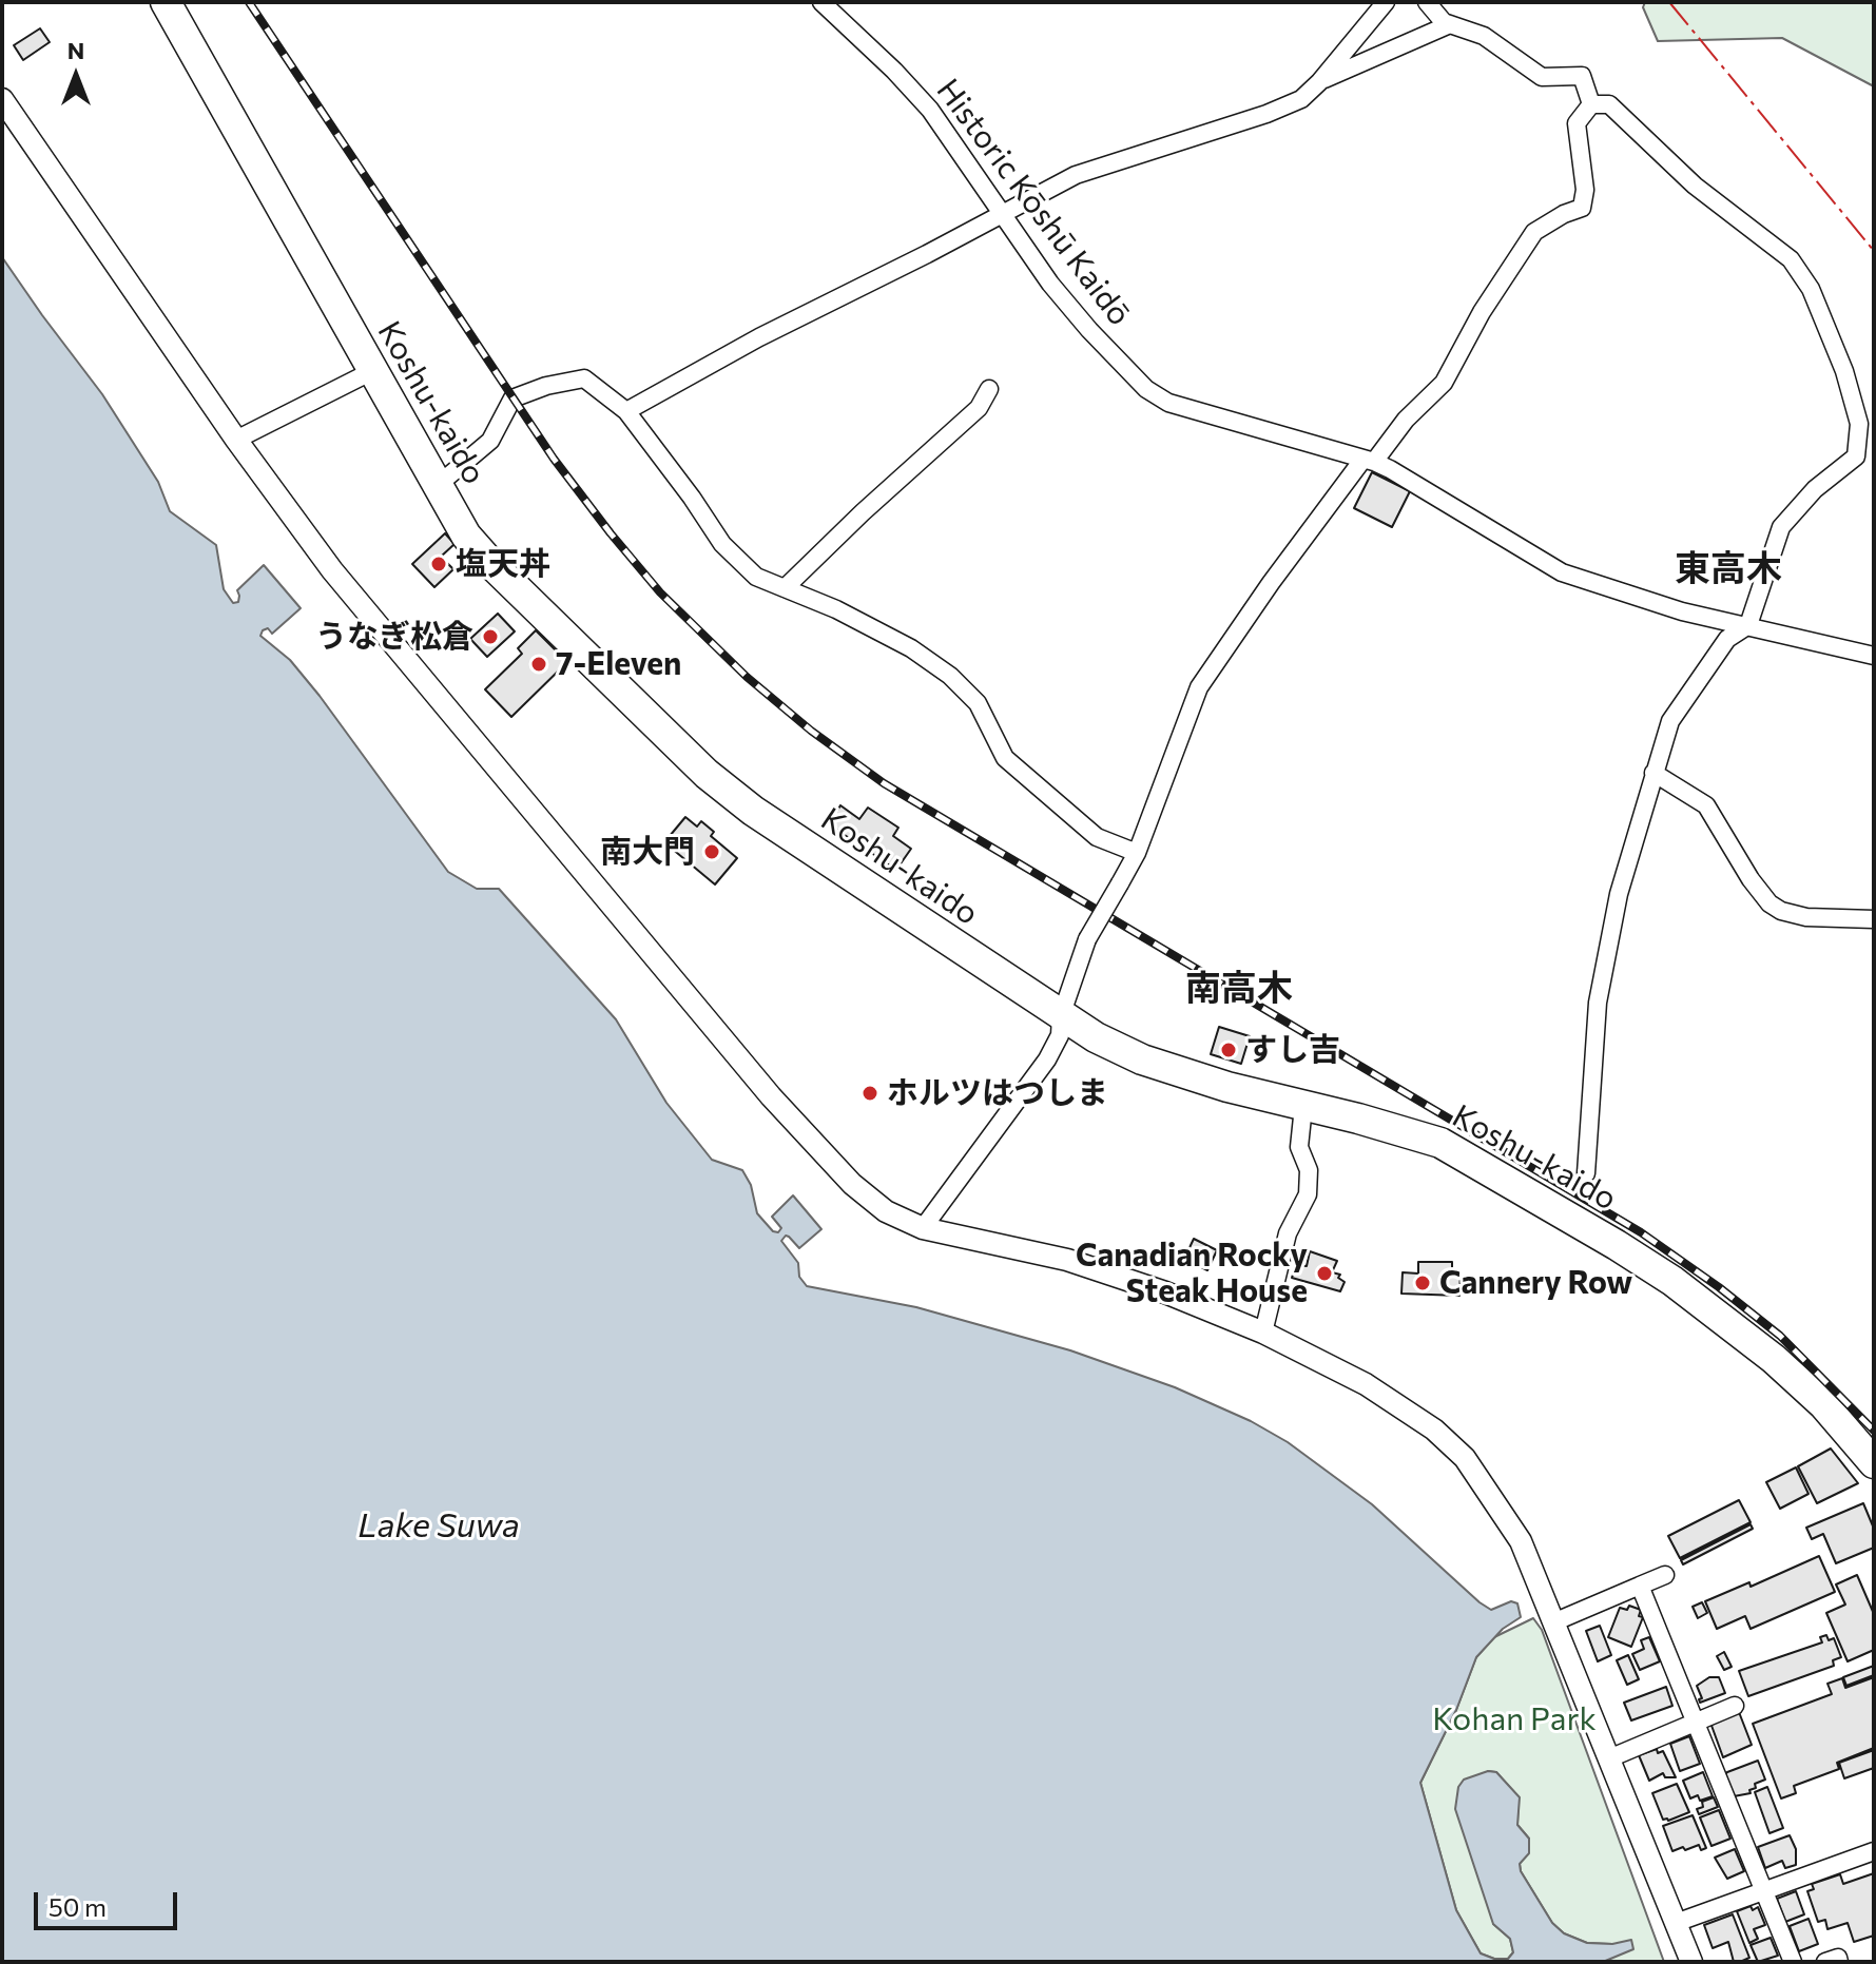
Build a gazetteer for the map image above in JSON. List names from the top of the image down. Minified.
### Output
{"streets":{"highway":["Koshu-kaido"],"street":["Historic Kōshū Kaidō"]},"districts":["東高木","南高木"],"water":["Lake Suwa"],"parks":["Kohan Park"],"places":["塩天丼","うなぎ松倉","7-Eleven","南大門","すし吉","ホルツはつしま","Canadian Rocky Steak House","Cannery Row"],"scale_bar":"50 m","north":"top"}
